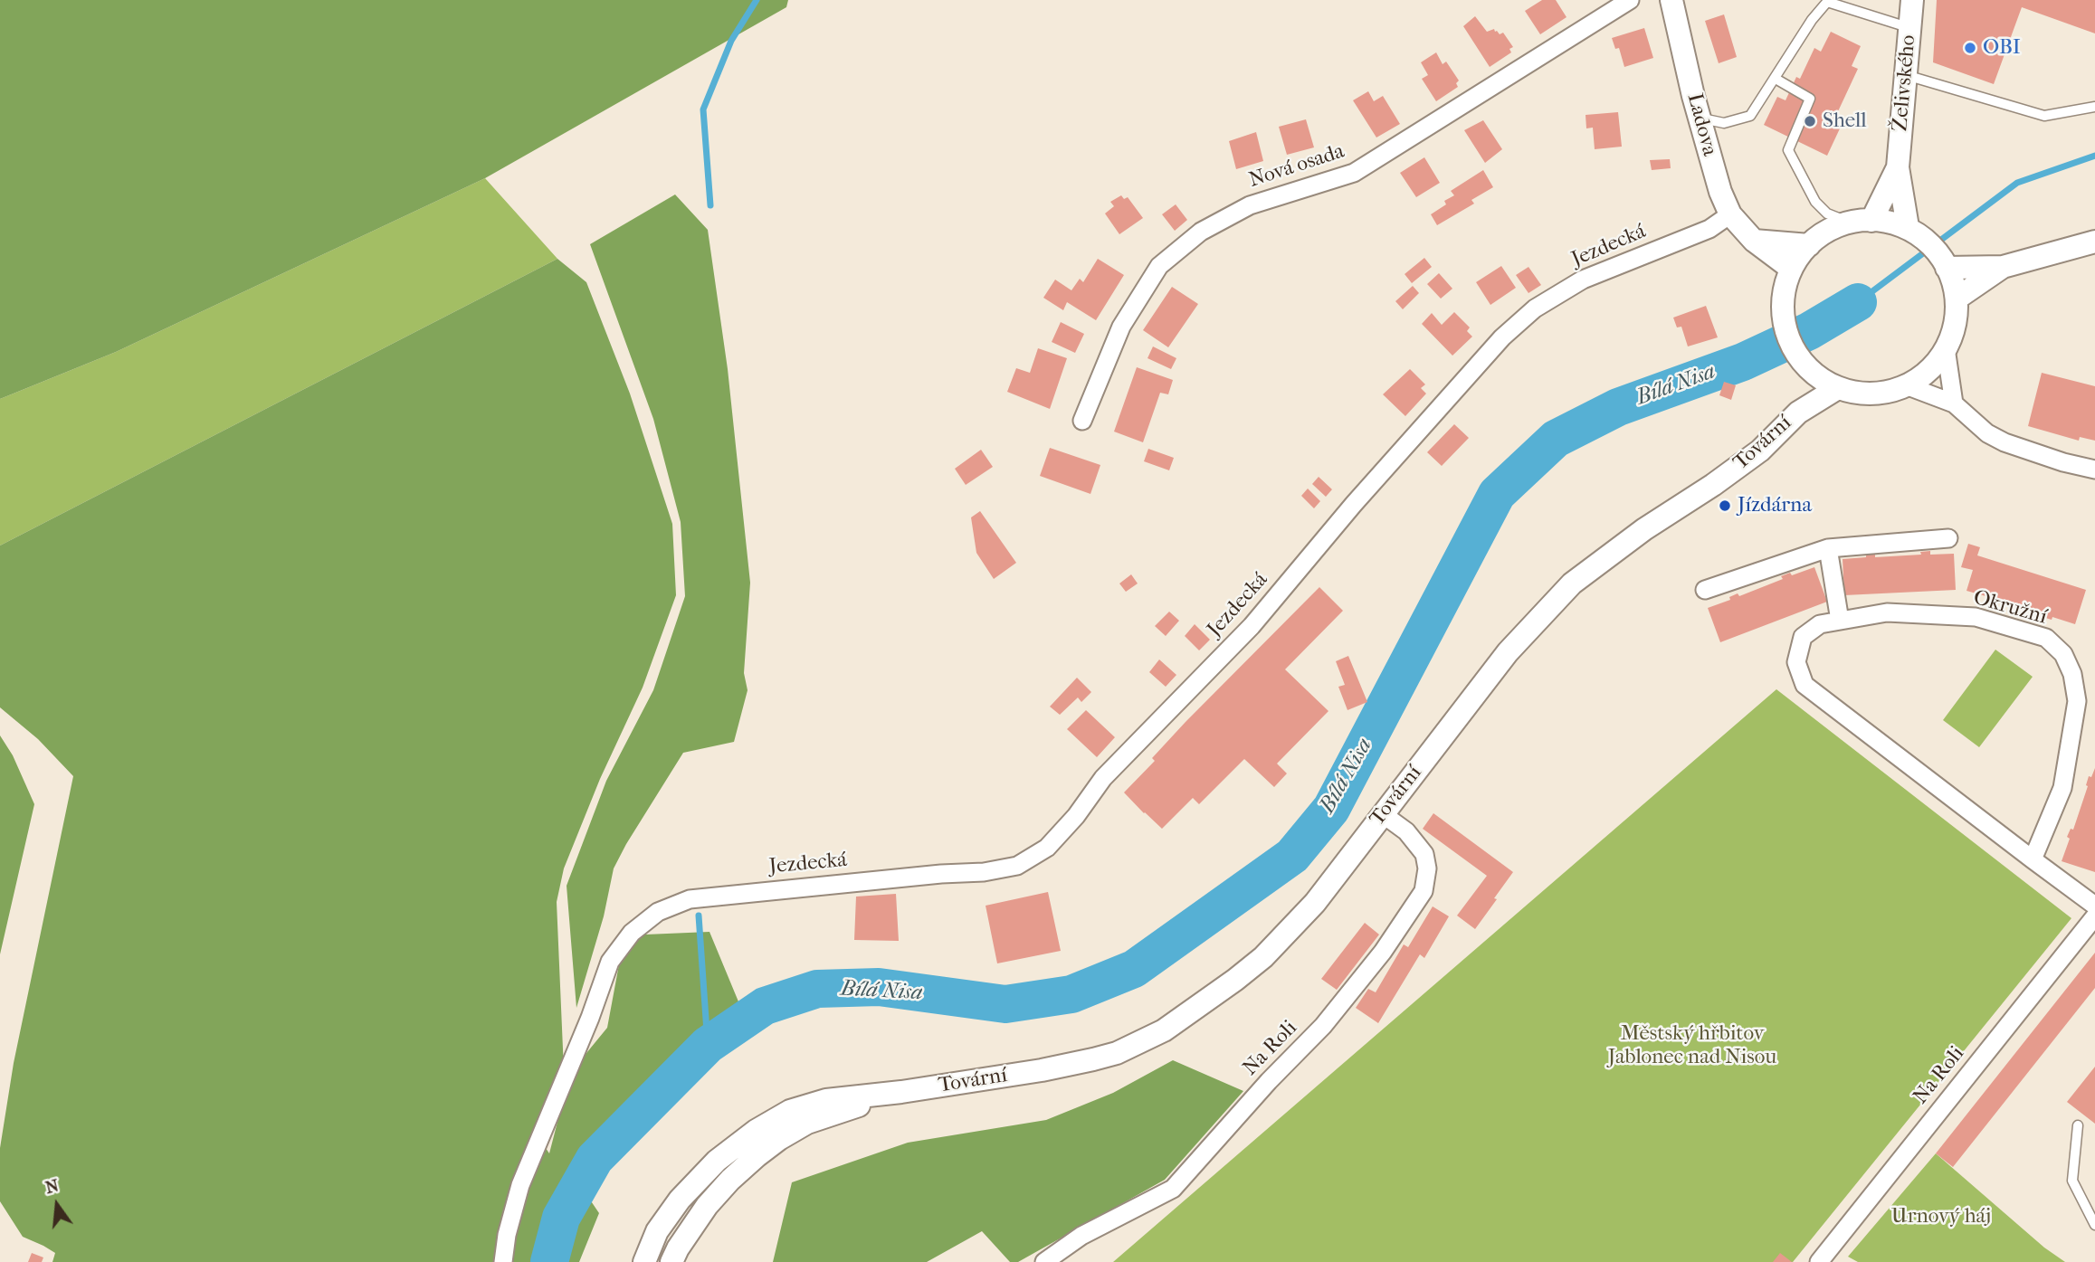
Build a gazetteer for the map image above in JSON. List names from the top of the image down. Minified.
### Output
{"streets":{"street":["Želivského","Ladova","Nová osada","Jezdecká","Tovární","Okružní","Na Roli"]},"crossings":[["Želivského","Ladova"],["Želivského","Tovární"],["Ladova","Jezdecká"],["Ladova","Tovární"],["Tovární","Na Roli"]],"water":["Bílá Nisa"],"parks":["Městský hřbitov Jablonec nad Nisou","Urnový háj"],"places":["OBI","Shell","Jízdárna"],"north":"top"}
